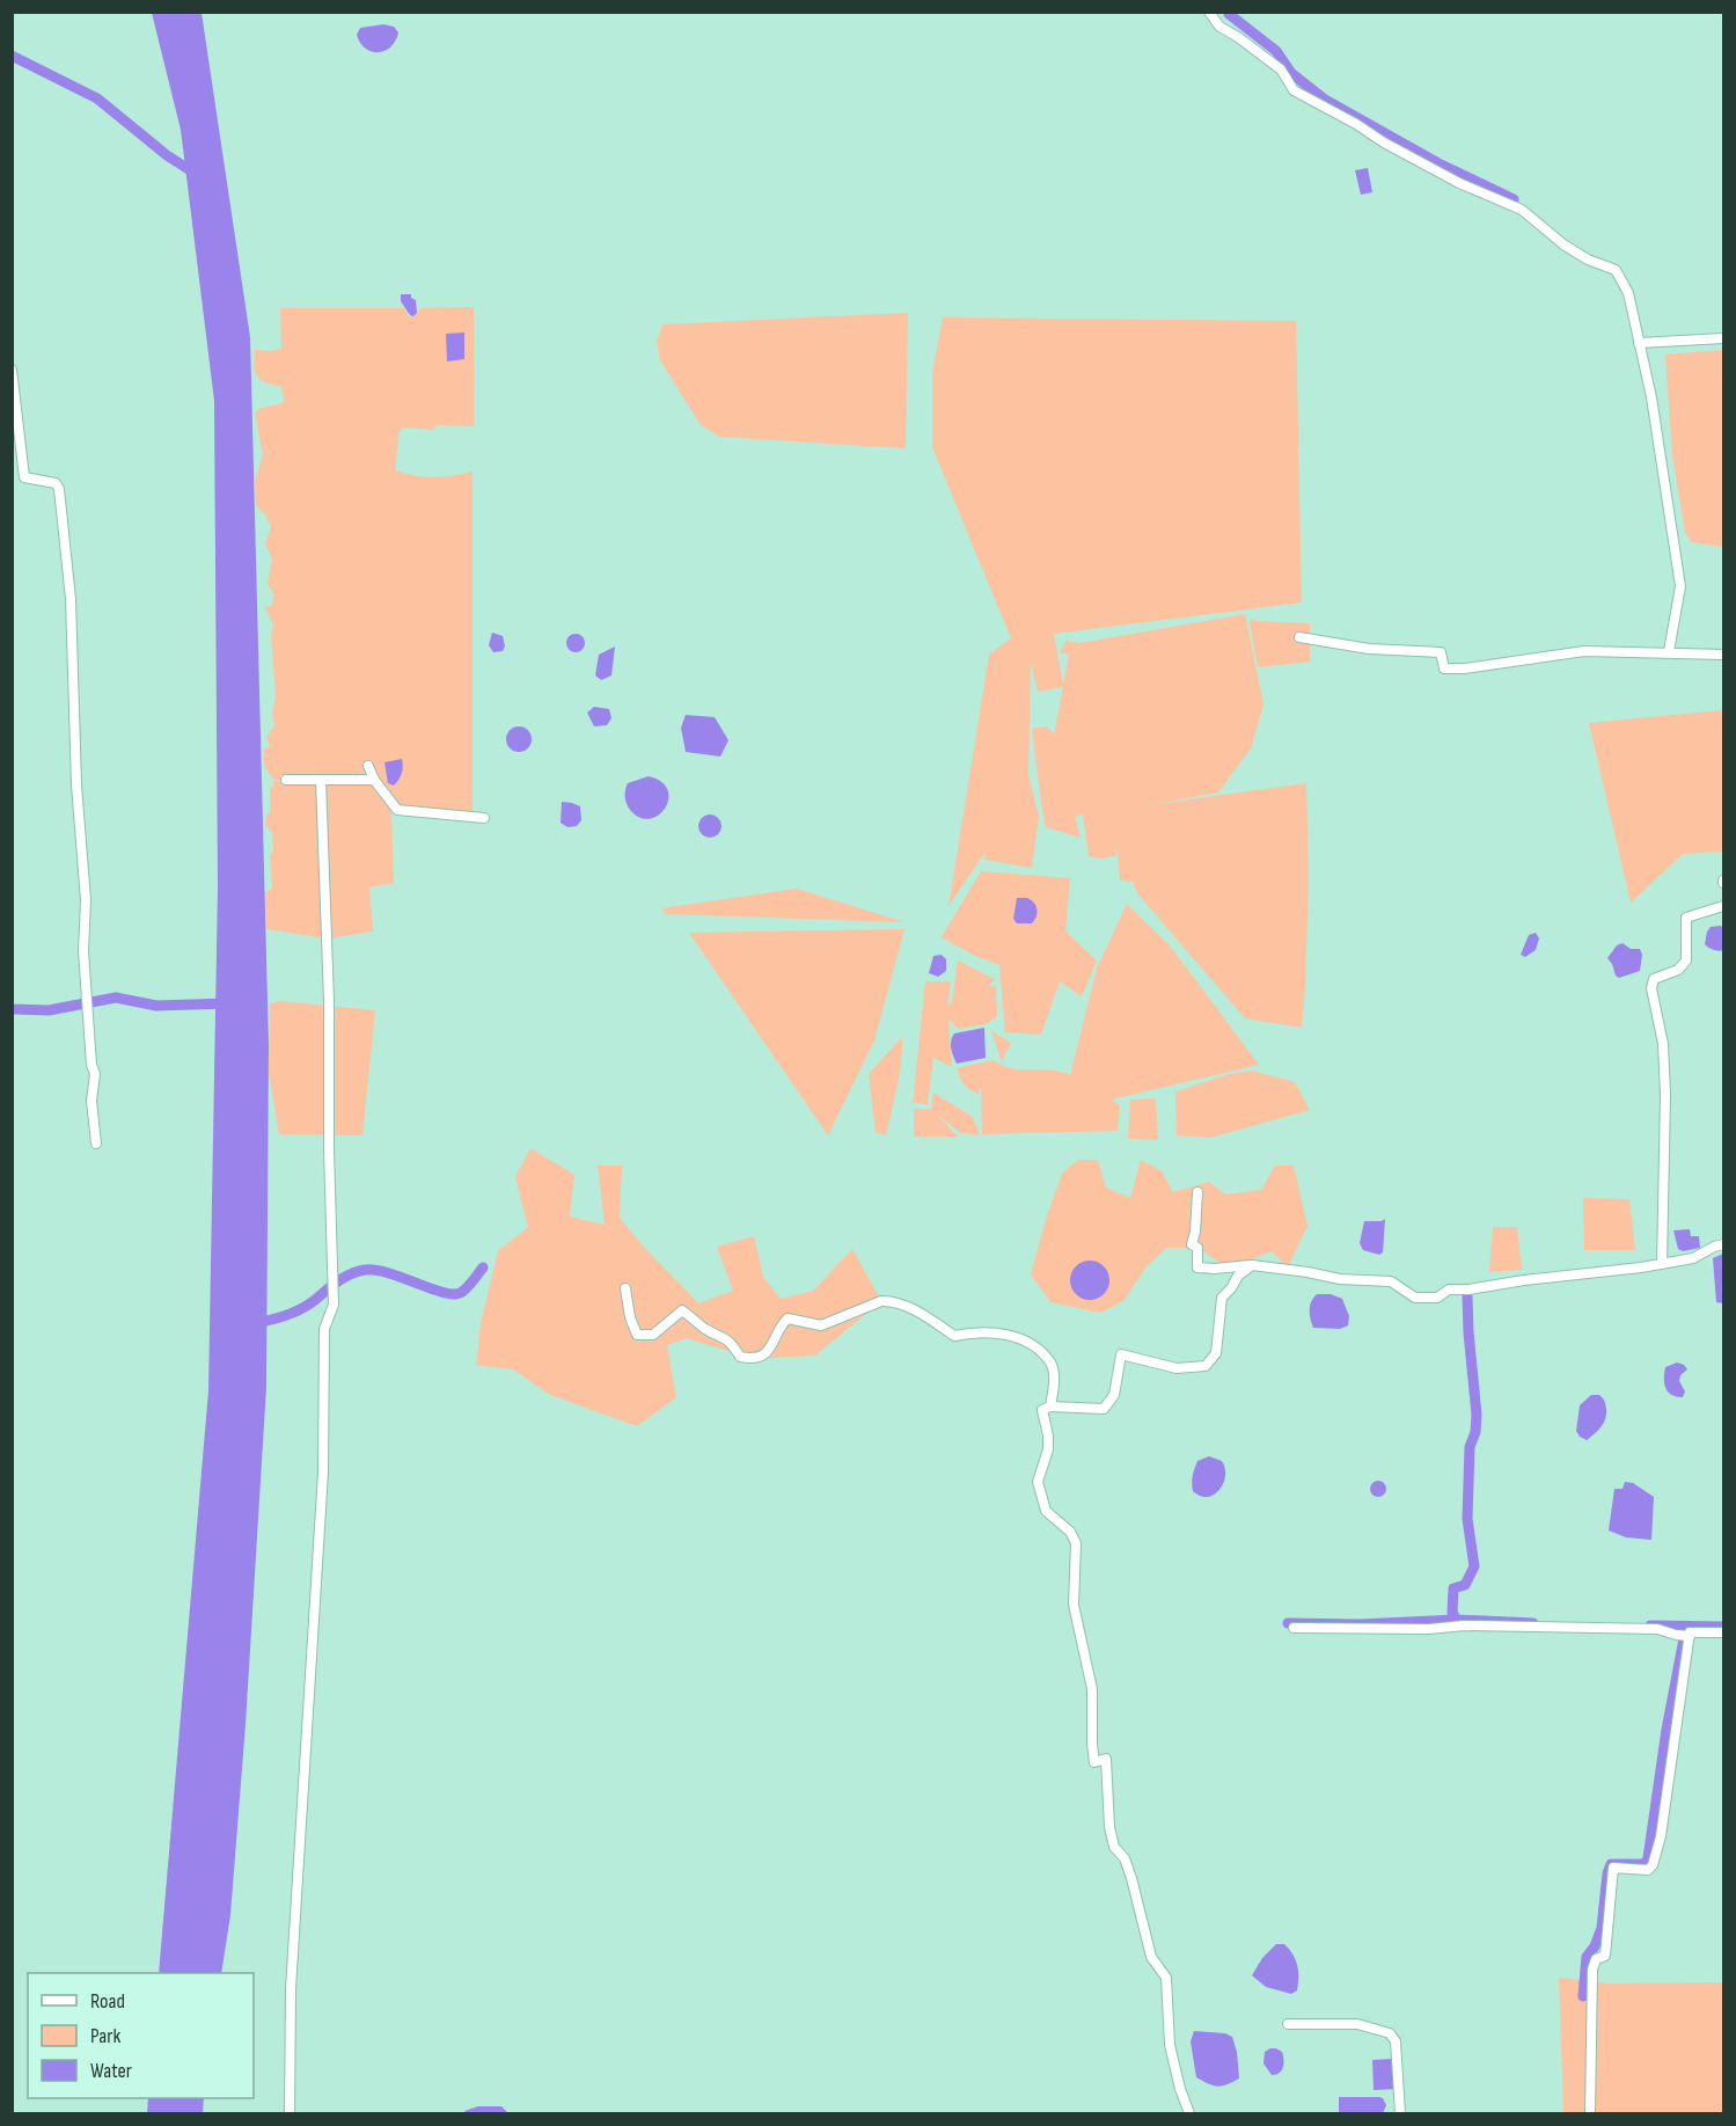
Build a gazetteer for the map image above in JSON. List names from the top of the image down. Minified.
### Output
{"legend":["Road","Park","Water"]}
